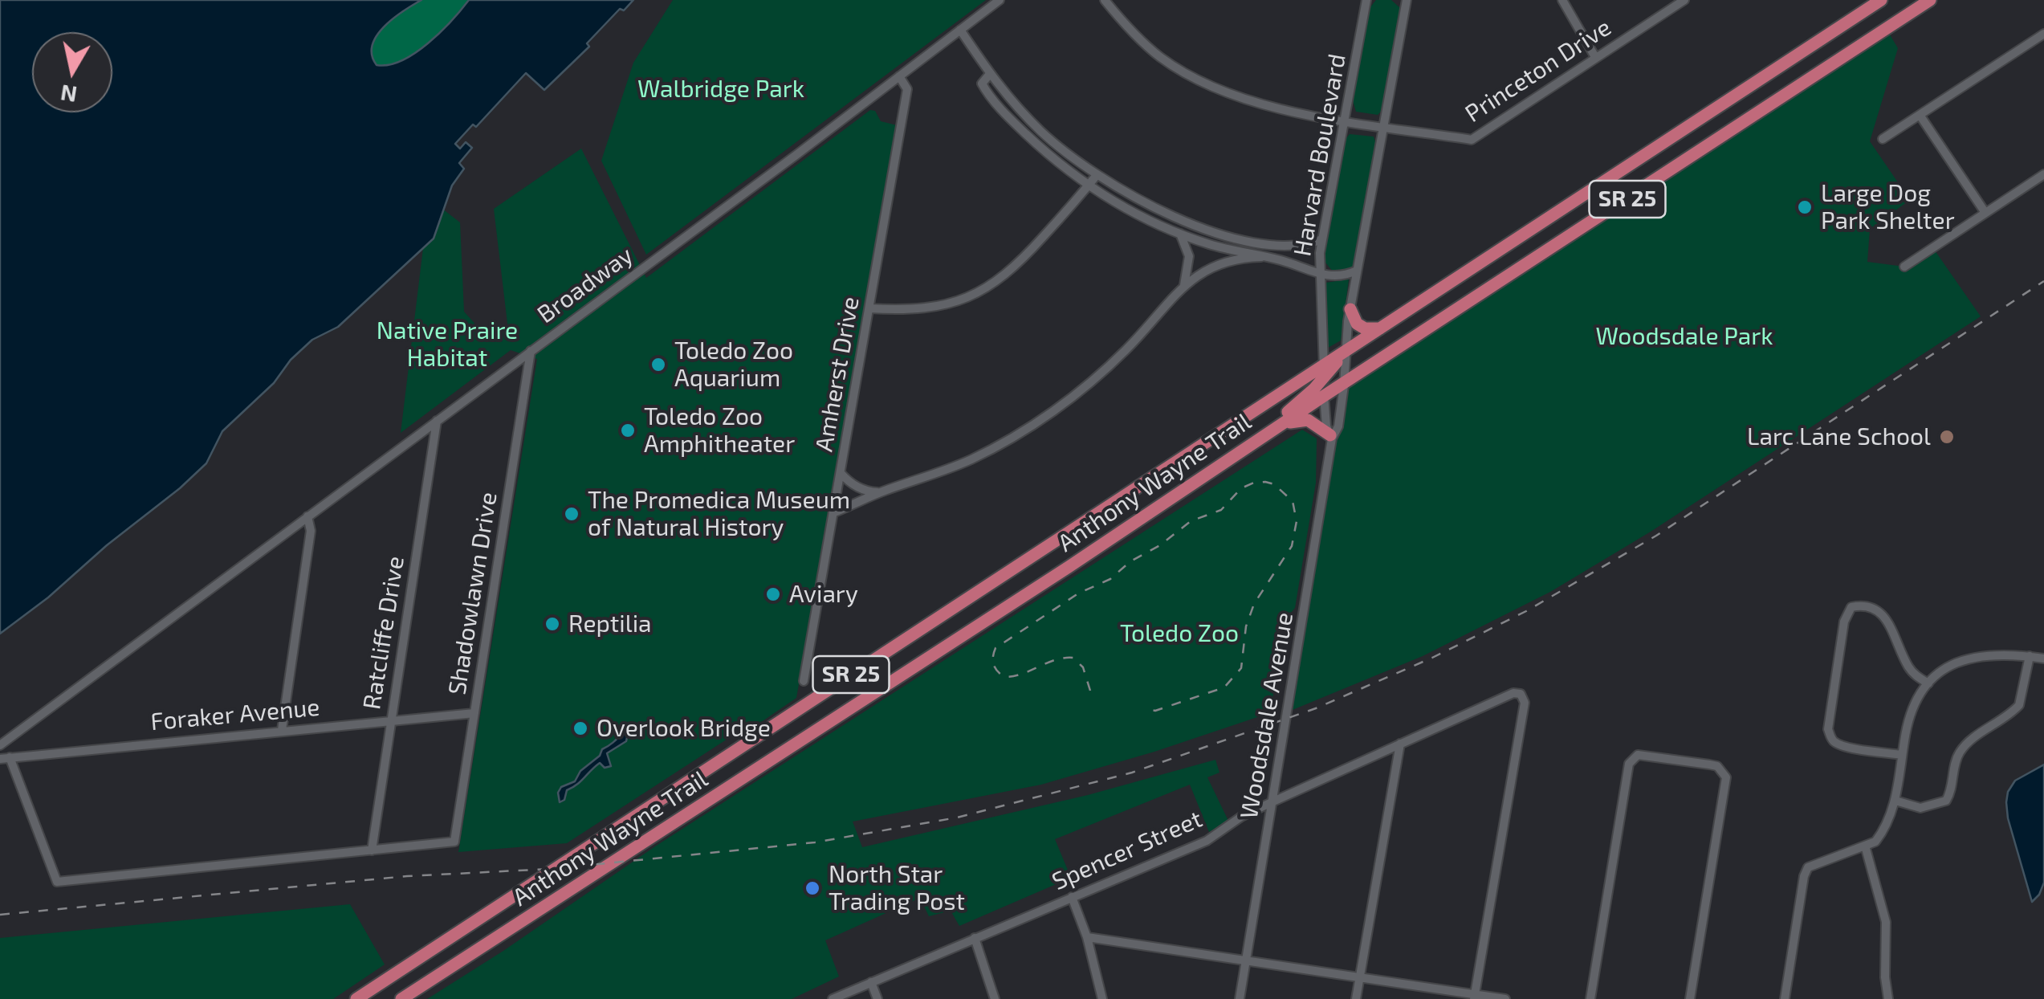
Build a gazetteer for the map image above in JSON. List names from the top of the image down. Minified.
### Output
{"streets":{"highway":["SR 25","Anthony Wayne Trail"],"street":["Princeton Drive","Harvard Boulevard","Broadway","Amherst Drive","Shadowlawn Drive","Ratcliffe Drive","Foraker Avenue","Woodsdale Avenue","Spencer Street"]},"crossings":[["Princeton Drive","Harvard Boulevard"],["Harvard Boulevard","Anthony Wayne Trail"],["Harvard Boulevard","Woodsdale Avenue"],["Broadway","Amherst Drive"],["Broadway","Shadowlawn Drive"],["Broadway","Ratcliffe Drive"],["Anthony Wayne Trail","Woodsdale Avenue"],["Shadowlawn Drive","Ratcliffe Drive"],["Shadowlawn Drive","Foraker Avenue"],["Ratcliffe Drive","Foraker Avenue"],["Woodsdale Avenue","Spencer Street"]],"parks":["Walbridge Park","Native Praire Habitat","Woodsdale Park","Toledo Zoo"],"places":["Large Dog Park Shelter","Toledo Zoo Aquarium","Toledo Zoo Amphitheater","Larc Lane School","The Promedica Museum of Natural History","Aviary","Reptilia","Overlook Bridge","North Star Trading Post"],"north":"bottom"}
